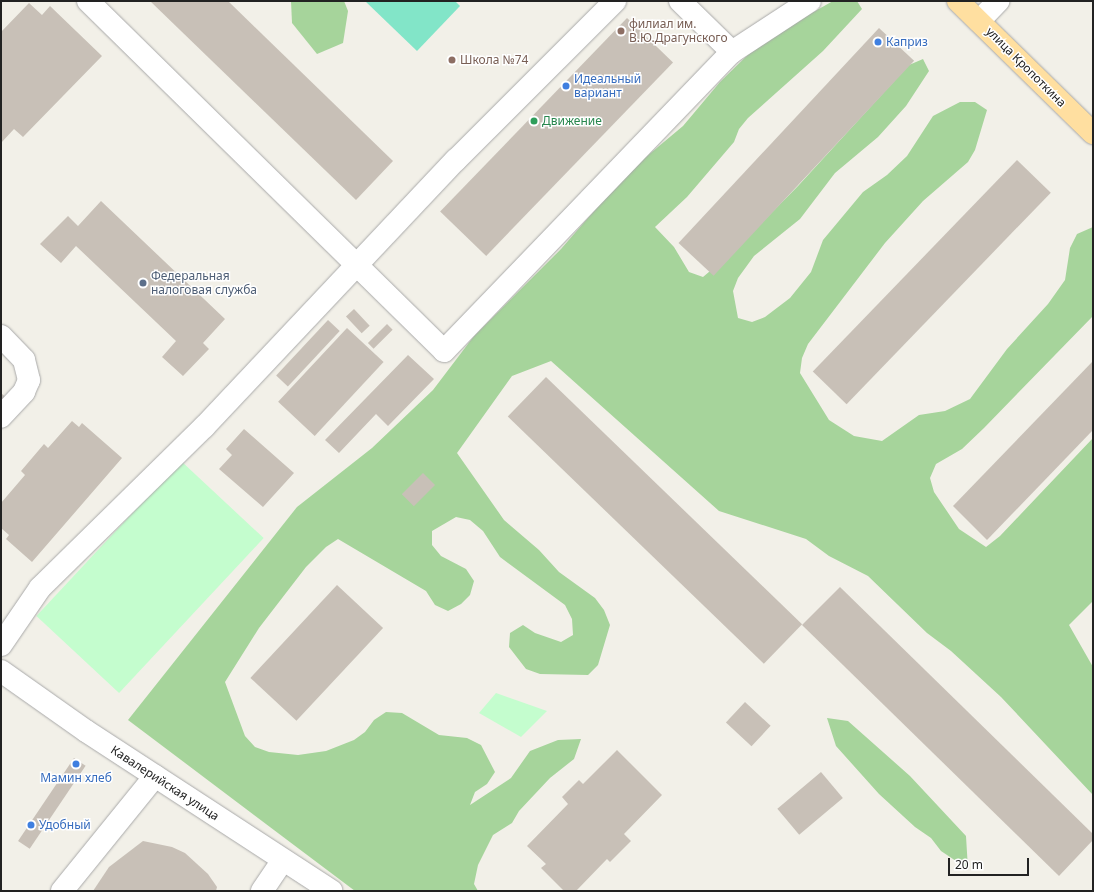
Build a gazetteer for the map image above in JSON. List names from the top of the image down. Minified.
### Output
{"streets":{"main road":["улица Кропоткина"],"street":["Кавалерийская улица"]},"places":["филиал им. В.Ю.Драгунского","Каприз","Школа №74","Идеальный вариант","Движение","Федеральная налоговая служба","Мамин хлеб","Удобный"],"scale_bar":"20 m"}
